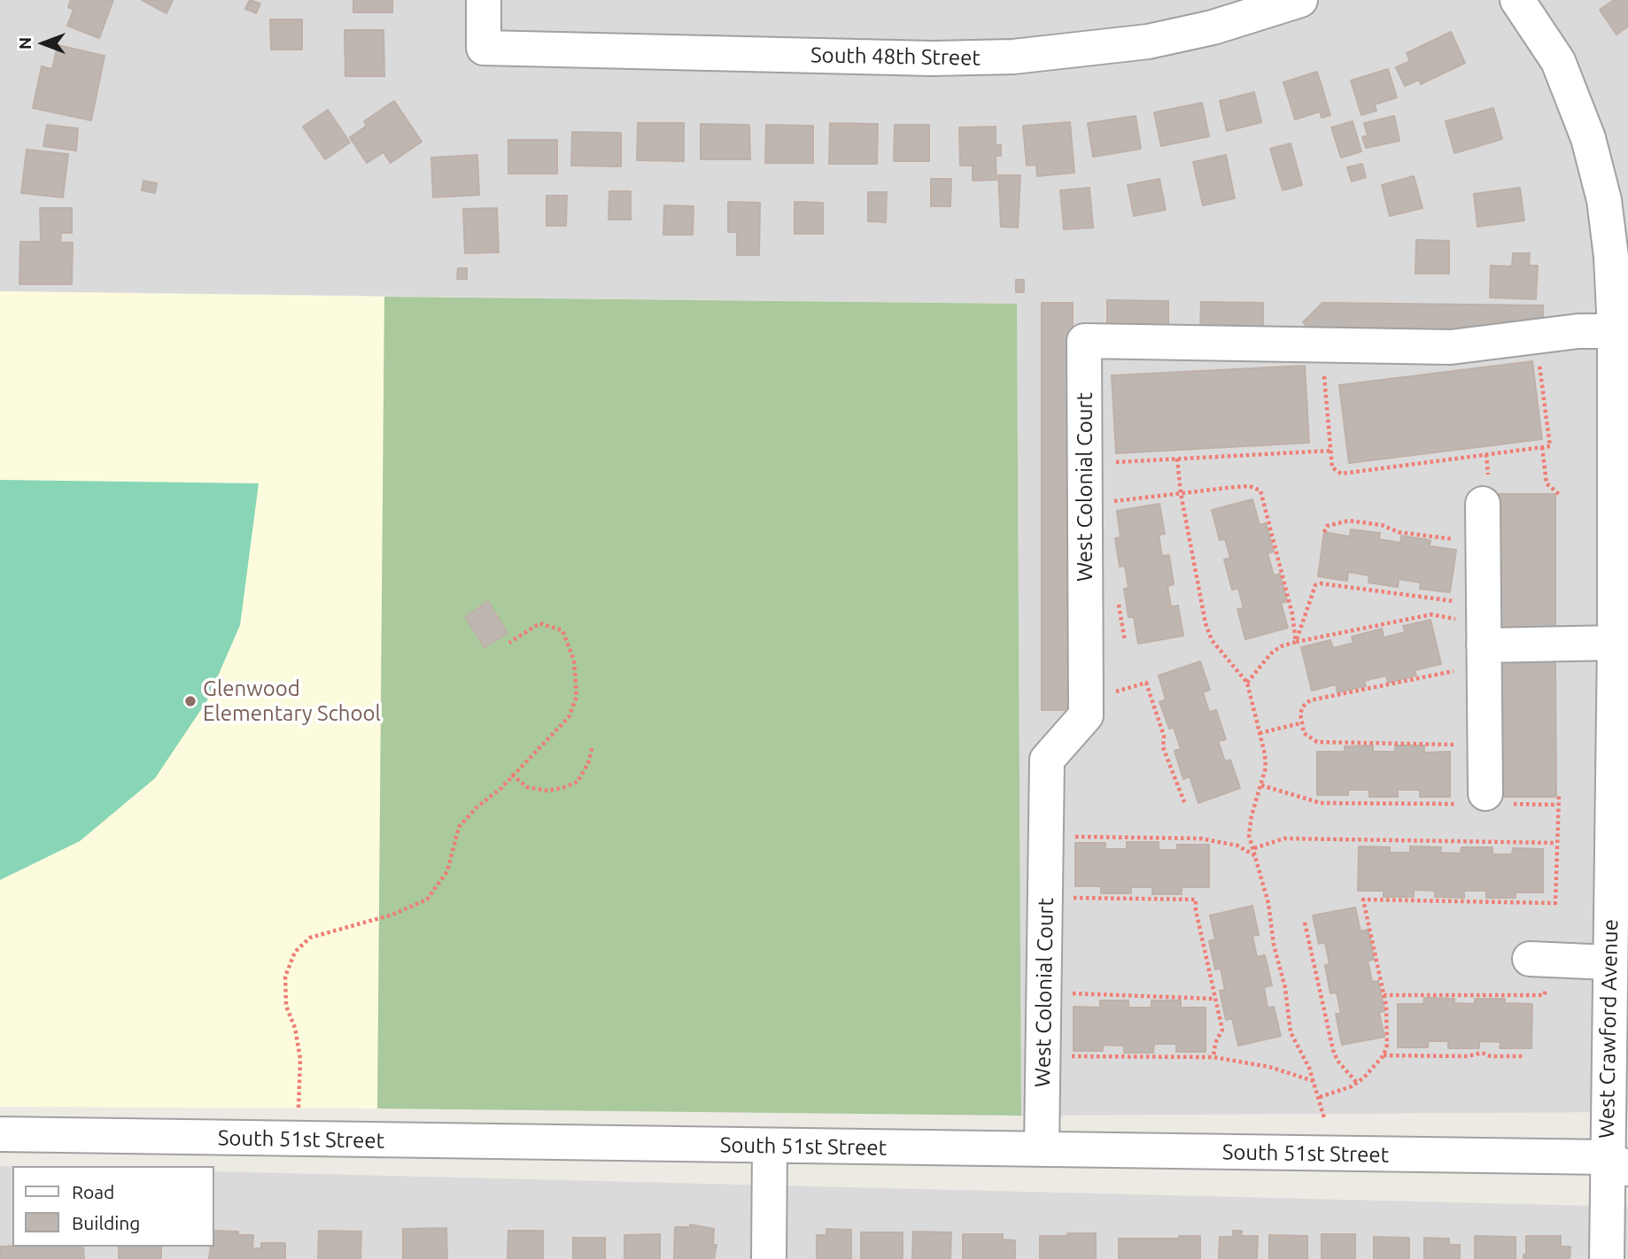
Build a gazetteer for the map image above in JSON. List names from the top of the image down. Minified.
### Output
{"streets":{"street":["South 48th Street","West Colonial Court","West Crawford Avenue","South 51st Street"]},"crossings":[["West Colonial Court","West Crawford Avenue"],["West Colonial Court","South 51st Street"],["West Crawford Avenue","South 51st Street"]],"places":["Glenwood Elementary School"],"legend":["Road","Building"],"north":"left"}
